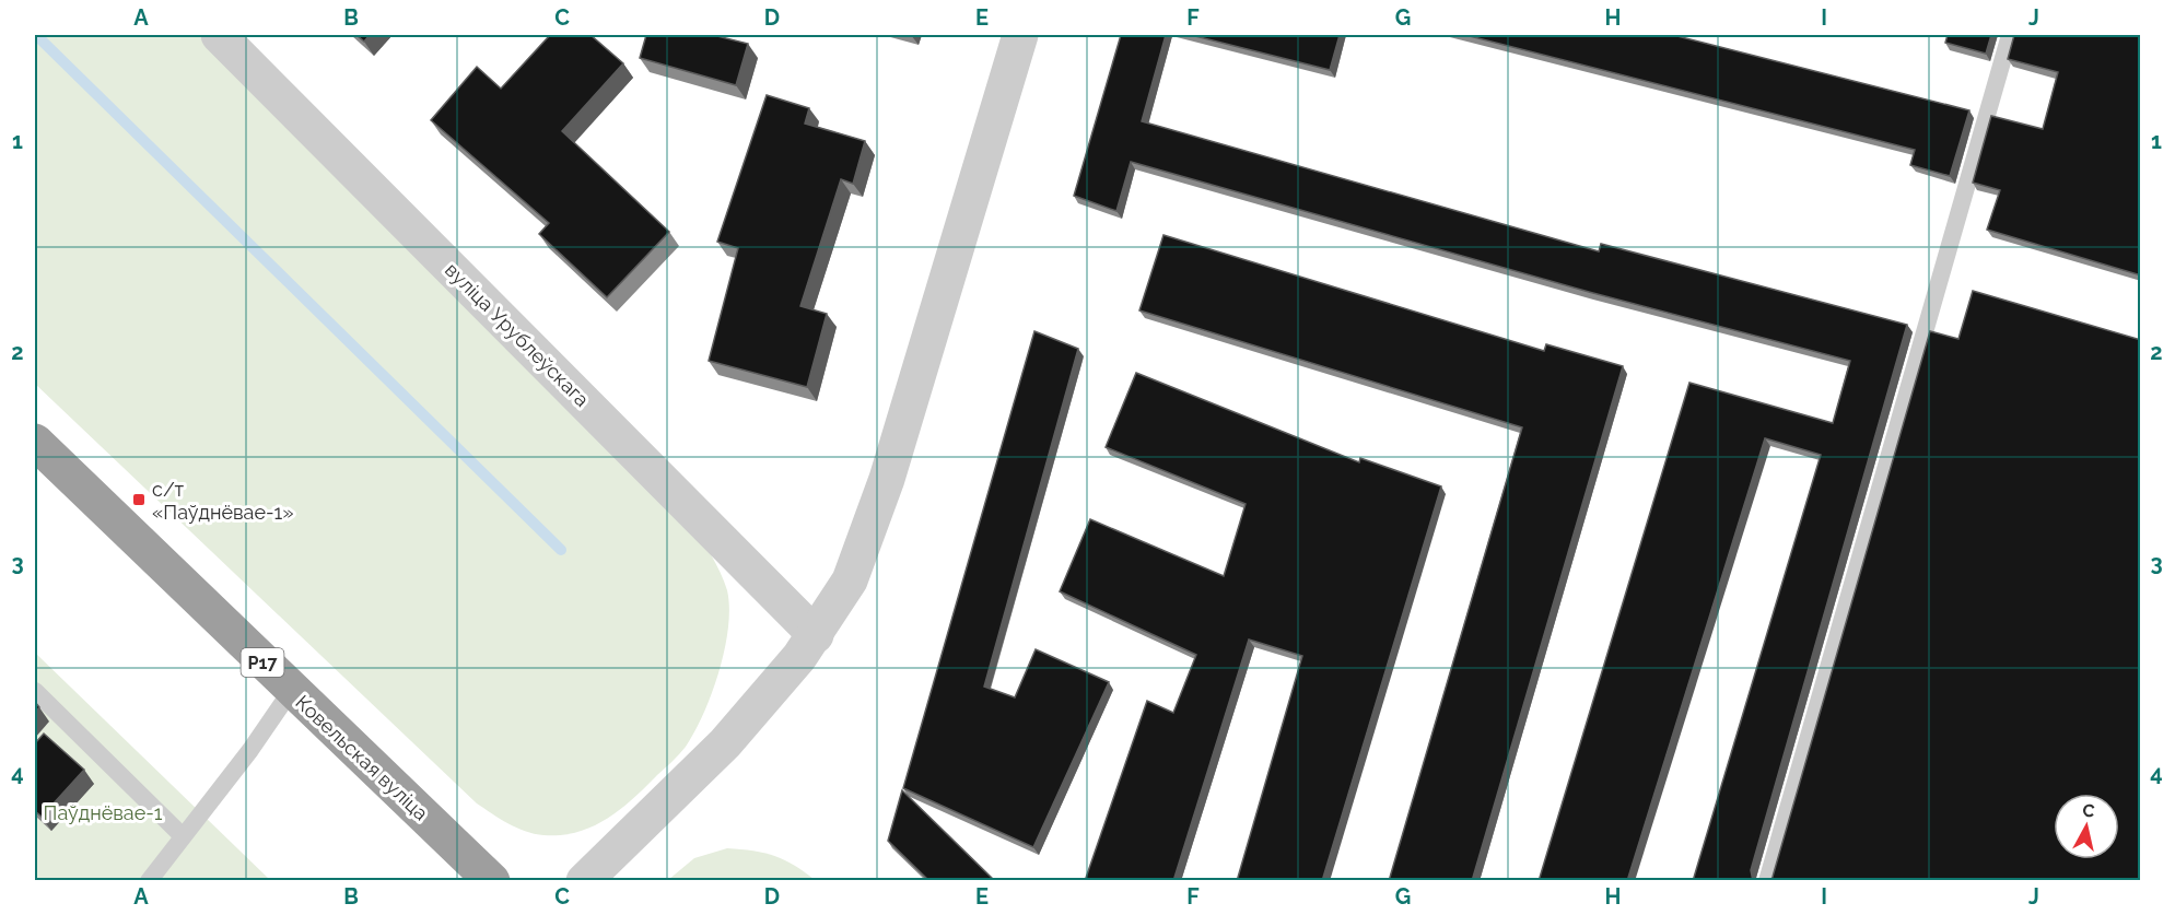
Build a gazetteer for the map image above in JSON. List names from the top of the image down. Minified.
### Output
{"streets":{"highway":["Р17","Ковельская вуліца"],"street":["вуліца Урублеўскага"]},"parks":["Паўднёвае-1"],"places":{"transit":["с/т «Паўднёвае-1»"]},"north":"top","grid":{"columns":["A","B","C","D","E","F","G","H","I","J"],"rows":["1","2","3","4"]}}
